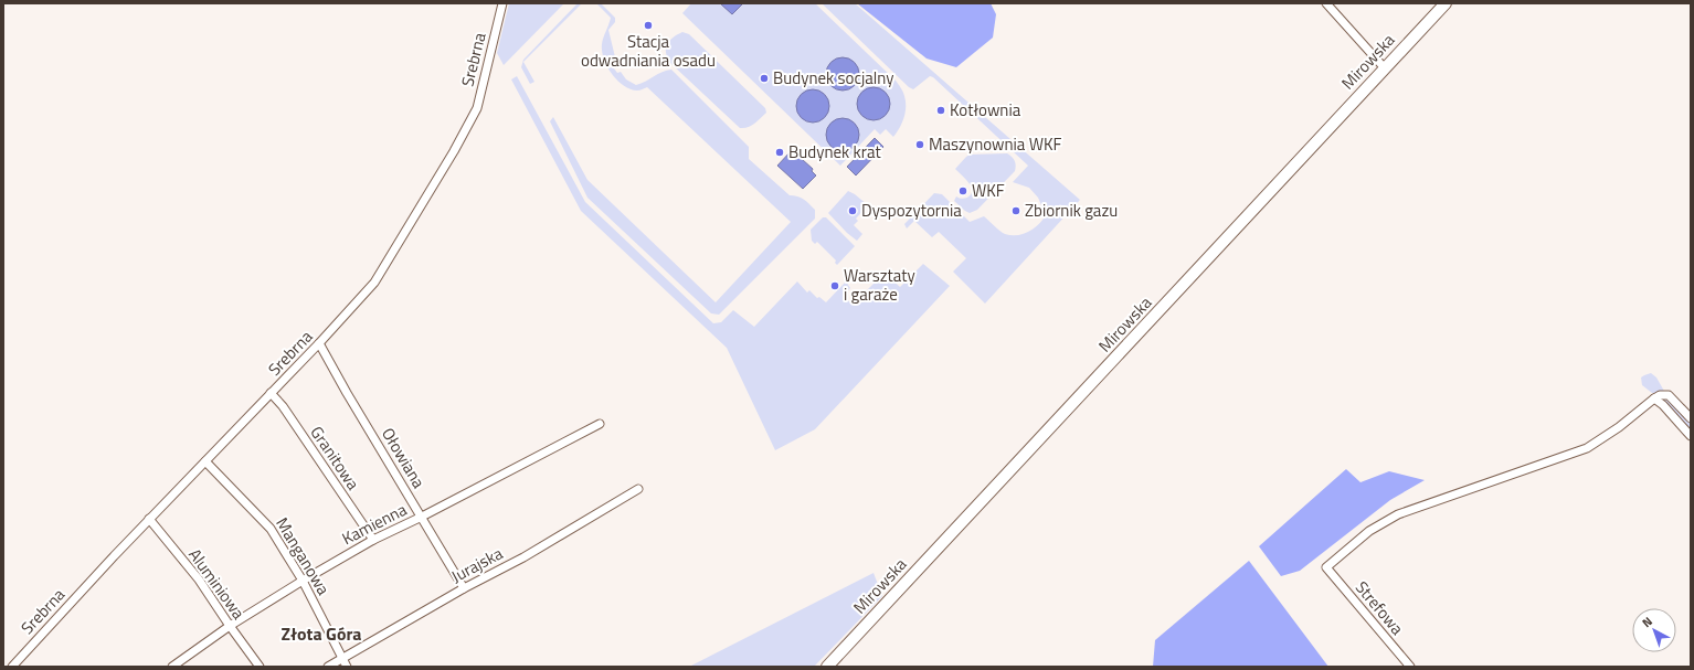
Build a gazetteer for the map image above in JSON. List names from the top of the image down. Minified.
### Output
{"streets":{"street":["Srebrna","Mirowska","Granitowa","Ołowiana","Kamienna","Manganowa","Jurajska","Aluminiowa","Strefowa"]},"crossings":[["Srebrna","Granitowa"],["Srebrna","Ołowiana"],["Srebrna","Manganowa"],["Srebrna","Aluminiowa"],["Granitowa","Kamienna"],["Ołowiana","Kamienna"],["Ołowiana","Jurajska"],["Kamienna","Manganowa"],["Kamienna","Aluminiowa"],["Manganowa","Jurajska"]],"districts":["Złota Góra"],"places":["Stacja odwadniania osadu","Budynek socjalny","Kotłownia","Maszynownia WKF","Budynek krat","WKF","Dyspozytornia","Zbiornik gazu","Warsztaty i garaże"],"north":"top left"}
